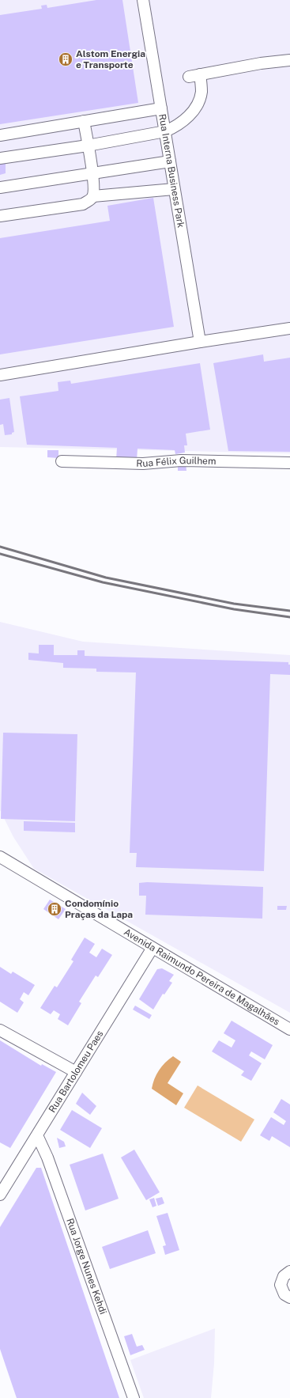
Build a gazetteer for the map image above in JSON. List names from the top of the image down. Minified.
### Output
{"streets":{"street":["Rua Interna Business Park","Rua Félix Guilhem","Avenida Raimundo Pereira de Magalhães","Rua Bartolomeu Paes","Rua Jorge Nunes Kehdi"]},"crossings":[["Avenida Raimundo Pereira de Magalhães","Rua Bartolomeu Paes"],["Rua Bartolomeu Paes","Rua Jorge Nunes Kehdi"]],"places":{"building":["Alstom Energia e Transporte","Condomínio Praças da Lapa"]}}
